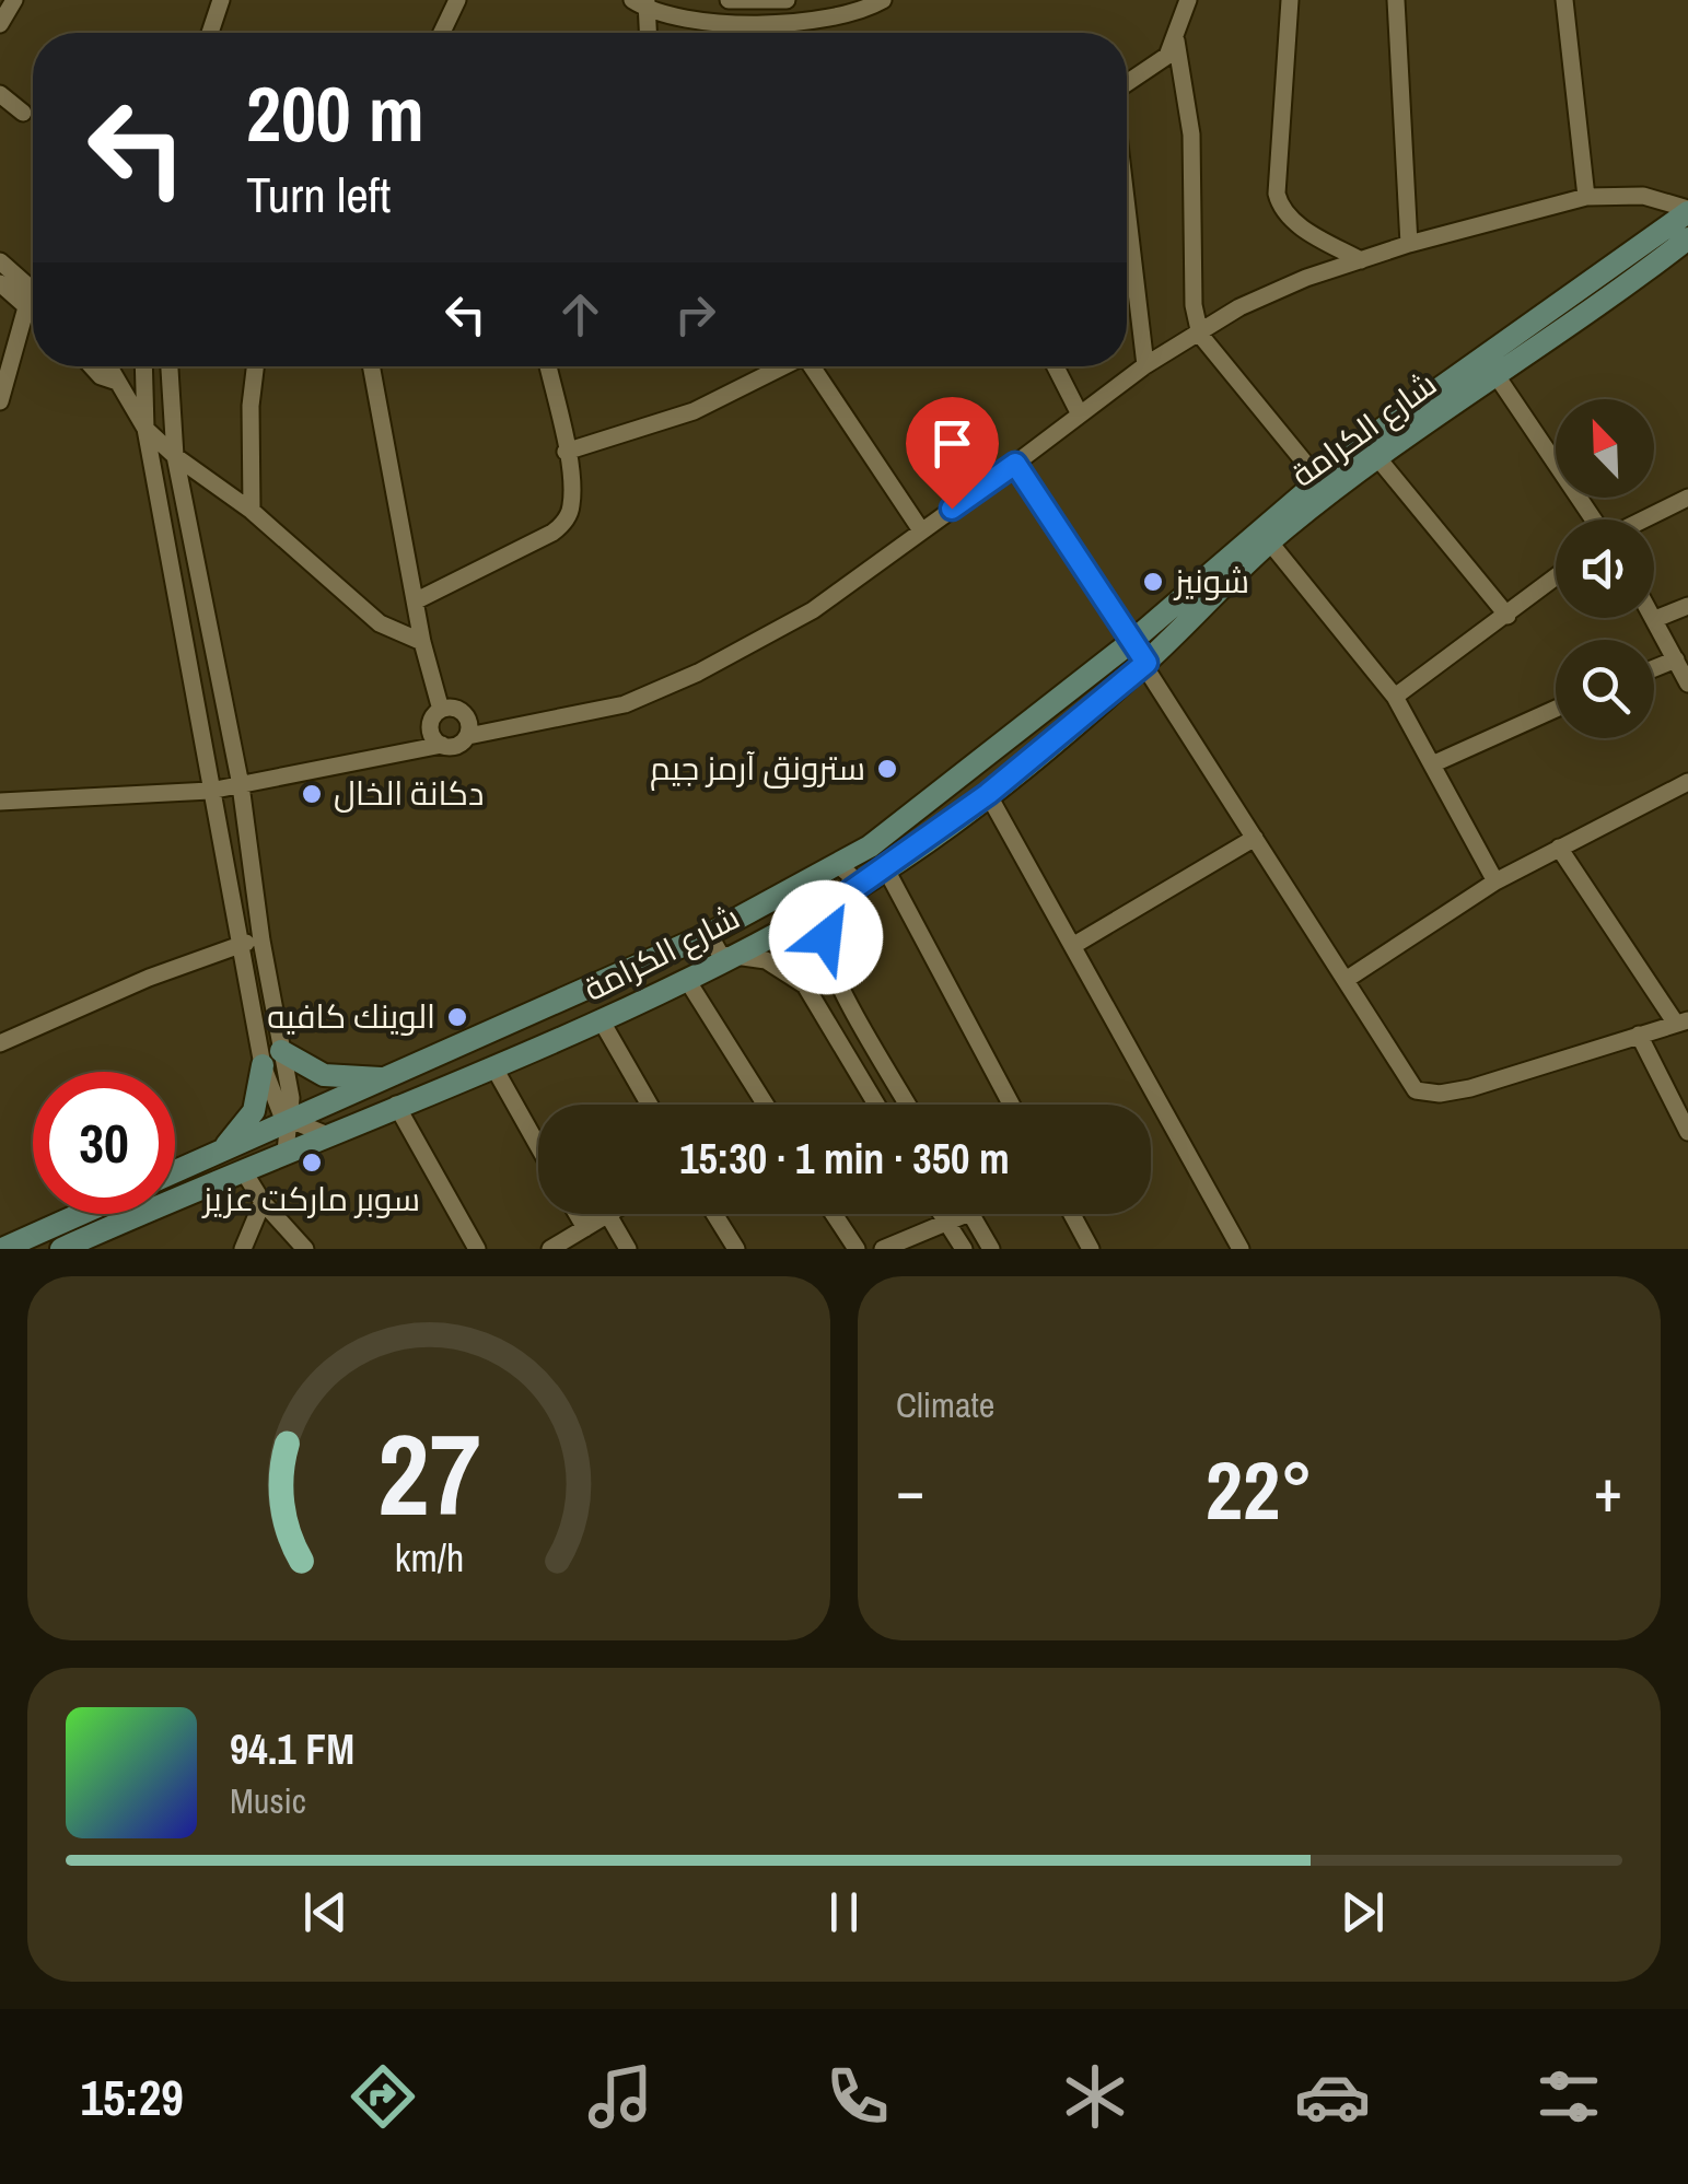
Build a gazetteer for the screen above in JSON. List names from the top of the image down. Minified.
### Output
{"streets":{"street":["شارع الكرامة"]},"places":["شونيز","سترونق آرمز جيم","دكانة الخال","الوينك كافيه","سوبر ماركت عزيز"],"north":"top left","page":{"turn":["200 m","Turn left"],"limit":"30","trip":"15:30 · 1 min · 350 m","tile":"Climate","heat":["−","22°","+"],"song":["94.1 FM","Music"],"tabs":"15:29","gauge":["27","km/h"]}}
